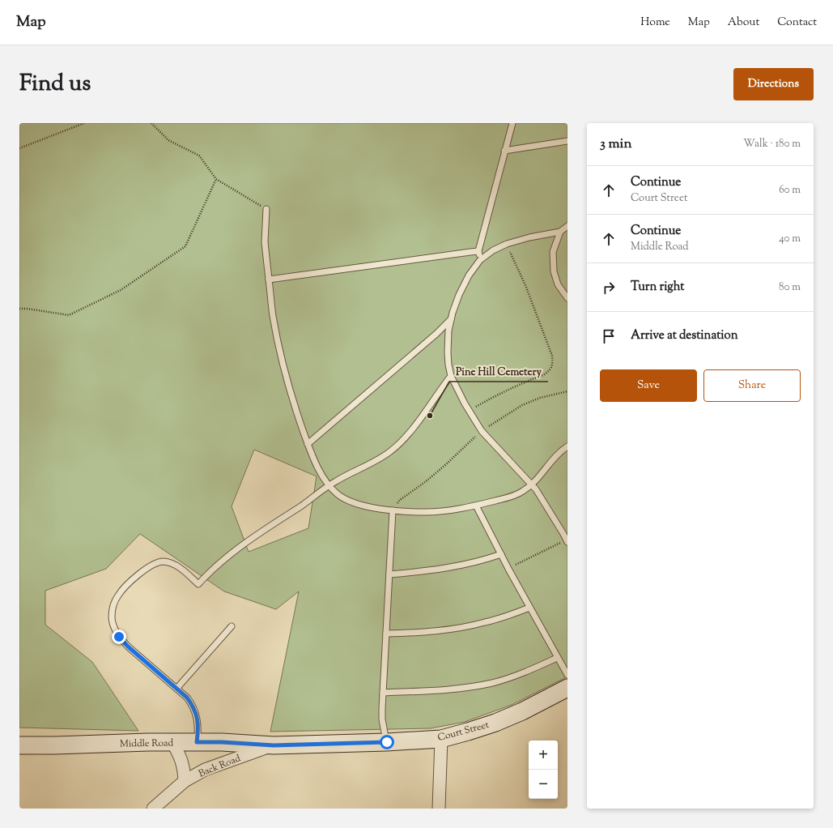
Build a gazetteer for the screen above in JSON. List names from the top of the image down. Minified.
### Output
{"streets":{"street":["Court Street","Middle Road","Back Road"]},"crossings":[["Court Street","Middle Road"],["Court Street","Back Road"],["Middle Road","Back Road"]],"places":["Pine Hill Cemetery"],"page":{"header":"Map","nav":["Home","Map","About","Contact"],"title":"Find us","buttons":["Directions",["Save","Share"]],"heading":["3 min","Walk · 180 m"],"list":[["Continue","Court Street","60 m"],["Continue","Middle Road","40 m"],["Turn right","80 m"],"Arrive at destination"],"map_buttons":["+","−"]}}
